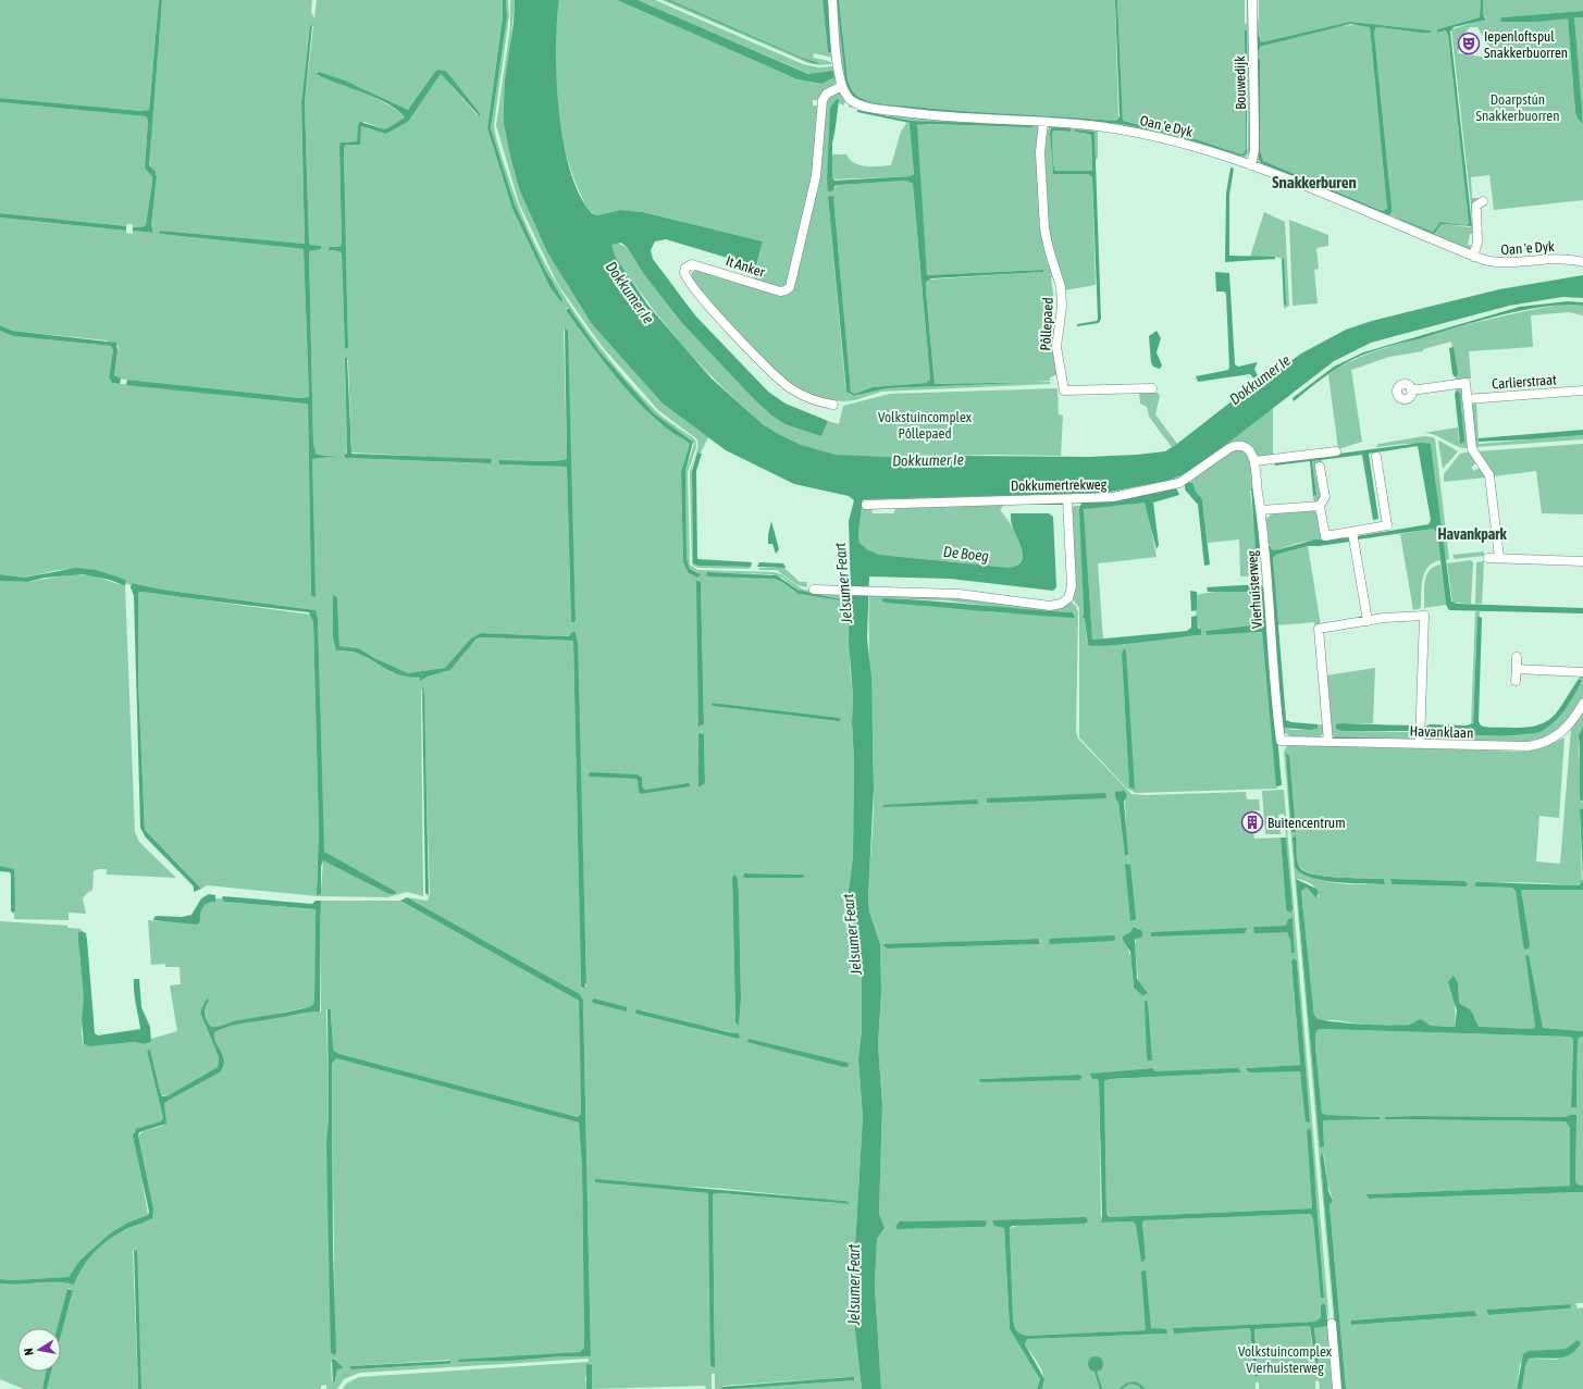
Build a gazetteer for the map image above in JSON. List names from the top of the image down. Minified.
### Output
{"streets":{"street":["Bouwedijk","Oan 'e Dyk","It Anker","Pôllepaed","Carlierstraat","Dokkumertrekweg","Vierhuisterweg","Havanklaan"]},"crossings":[["Bouwedijk","Oan 'e Dyk"],["Oan 'e Dyk","It Anker"],["Oan 'e Dyk","Pôllepaed"],["Dokkumertrekweg","Vierhuisterweg"],["Vierhuisterweg","Havanklaan"]],"districts":["Snakkerburen","Havankpark"],"water":["Dokkumer Ie","De Boeg","Jelsumer Feart"],"parks":["Doarpstún Snakkerbuorren","Volkstuincomplex Pôllepaed","Volkstuincomplex Vierhuisterweg"],"places":{"theatre":["Iepenloftspul Snakkerbuorren"],"building":["Buitencentrum"]},"north":"left"}
